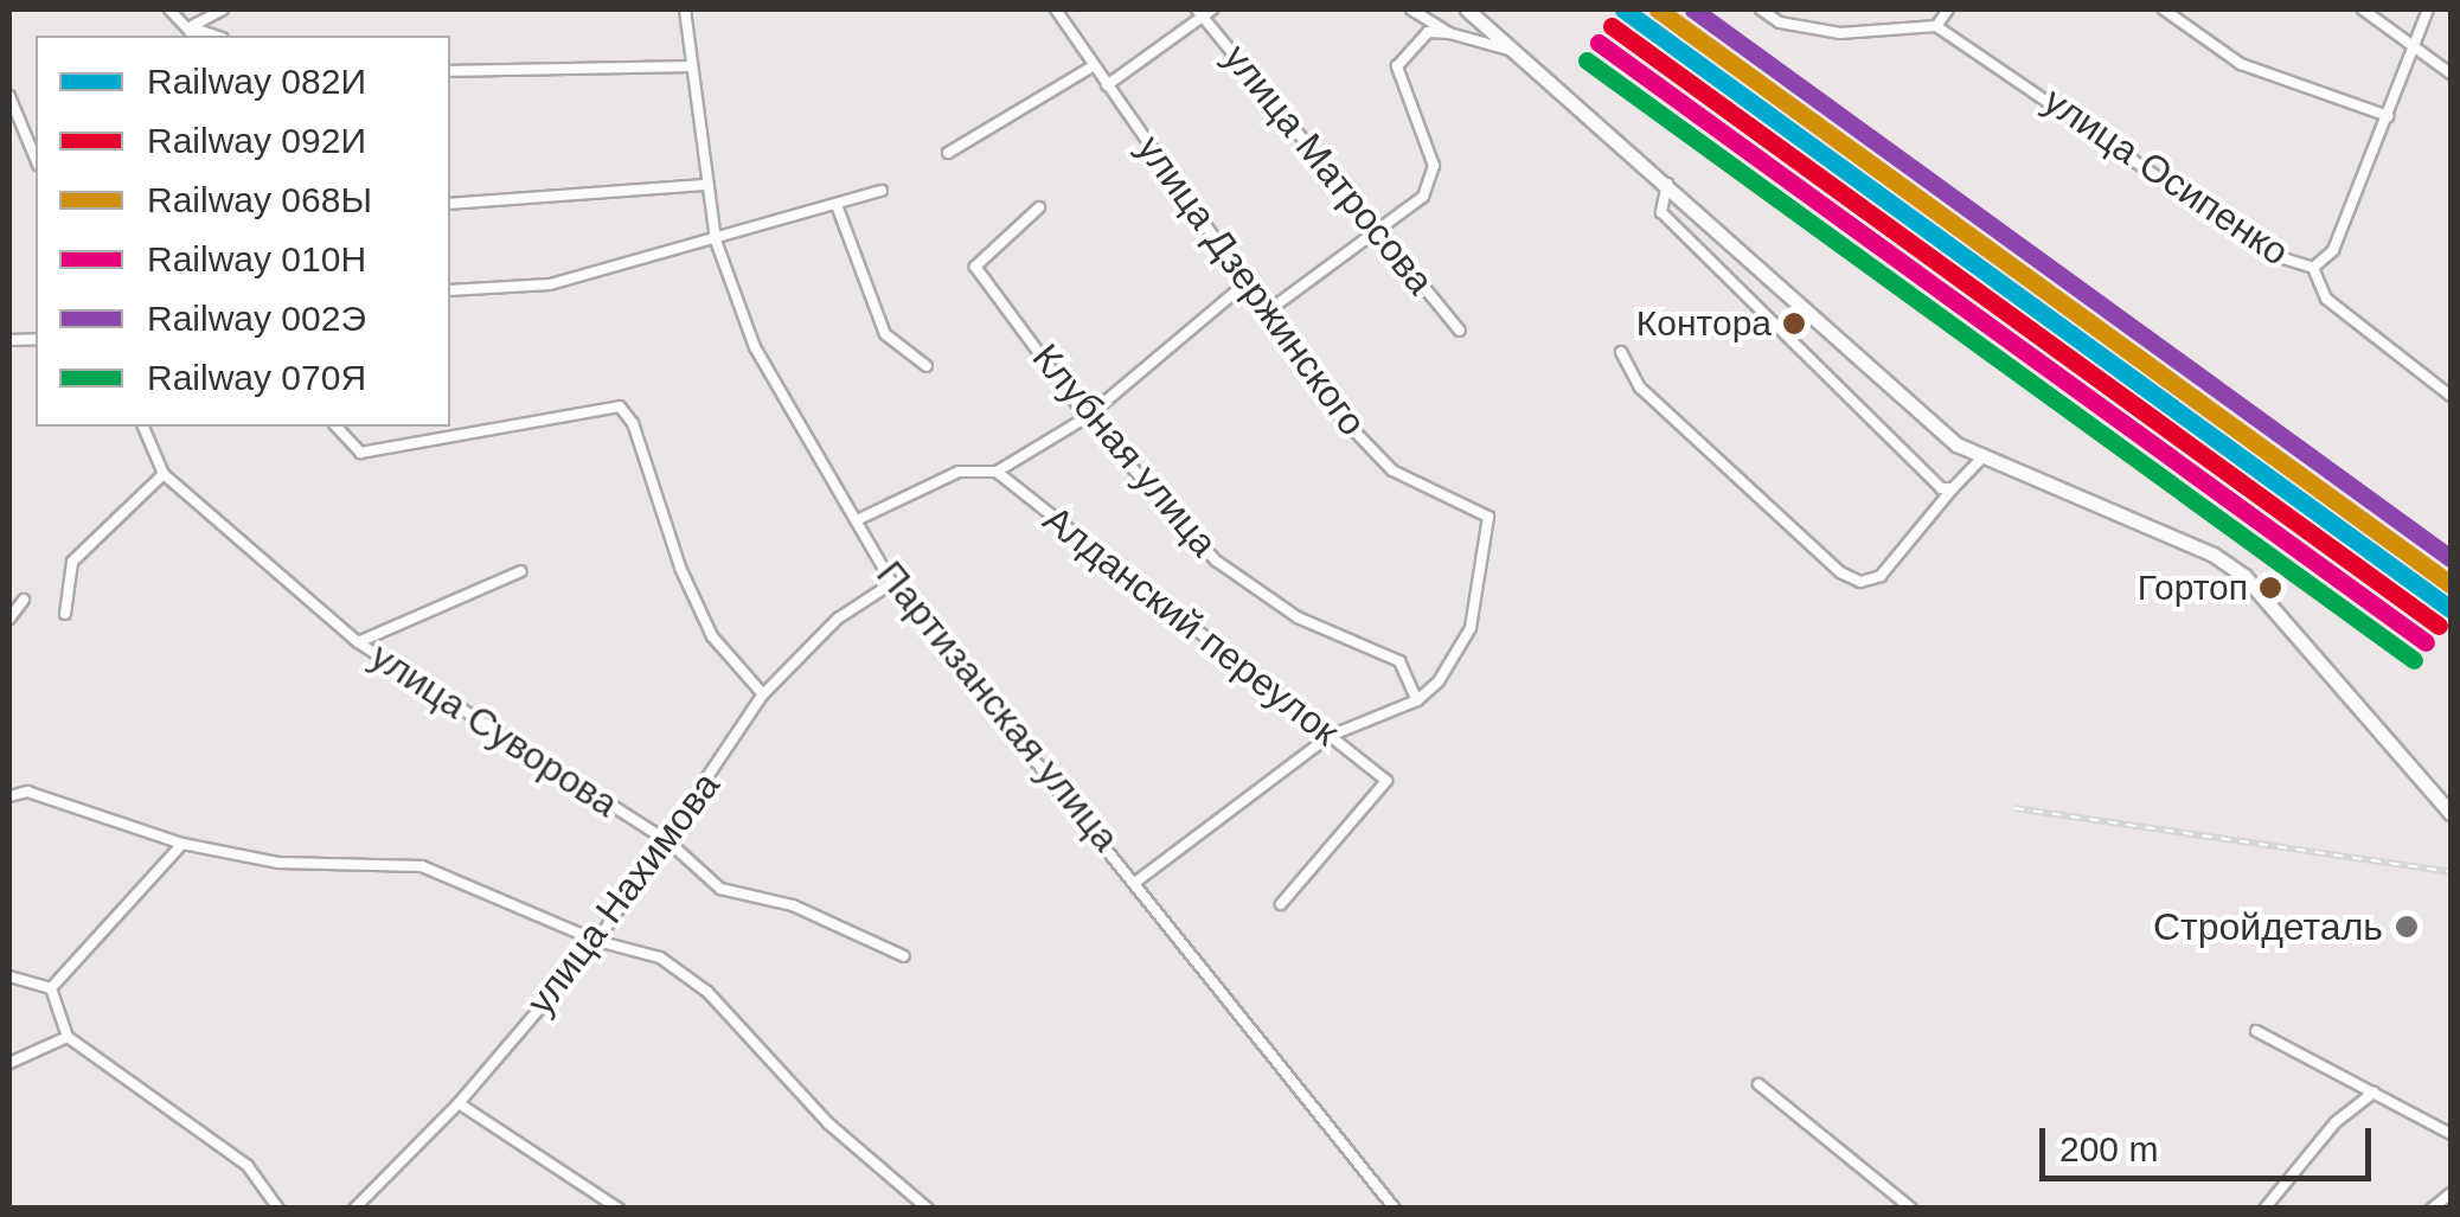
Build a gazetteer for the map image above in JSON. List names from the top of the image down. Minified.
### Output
{"streets":{"street":["улица Матросова","улица Осипенко","улица Дзержинского","Клубная улица","Алданский переулок","Партизанская улица","улица Суворова","улица Нахимова"]},"crossings":[["улица Дзержинского","Клубная улица"],["Партизанская улица","улица Нахимова"],["улица Суворова","улица Нахимова"]],"places":["Контора","Гортоп","Стройдеталь"],"lines":["rail line 082И","rail line 068Ы","rail line 002Э","rail line 092И","rail line 010Н","rail line 070Я"],"legend":["Railway 082И","Railway 092И","Railway 068Ы","Railway 010Н","Railway 002Э","Railway 070Я"],"scale_bar":"200 m"}
